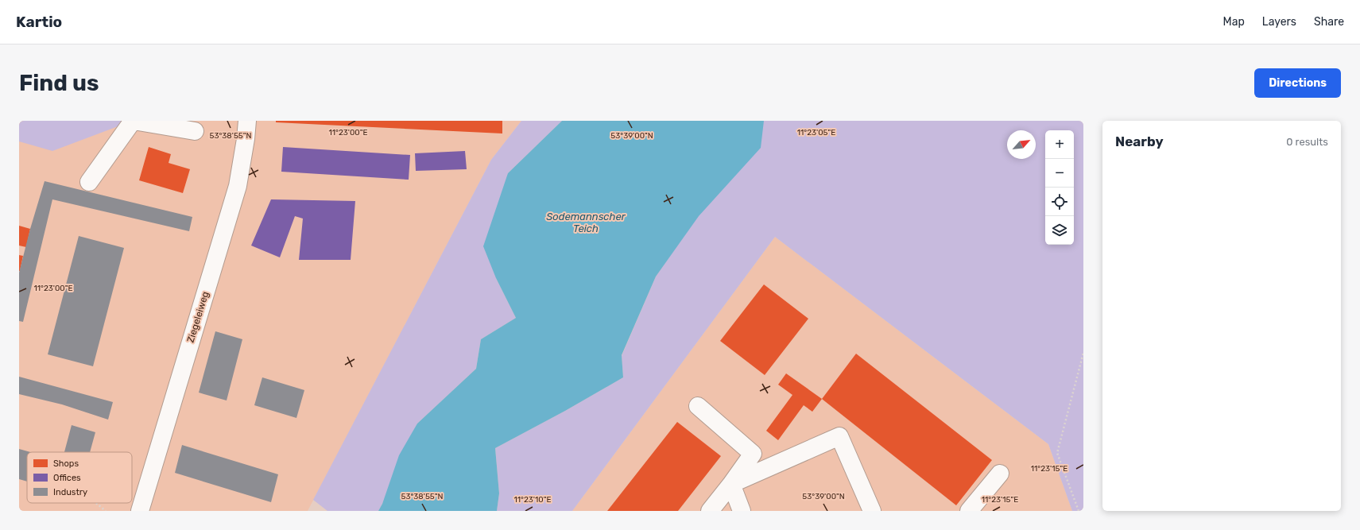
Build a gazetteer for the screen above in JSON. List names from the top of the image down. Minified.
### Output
{"streets":{"street":["Ziegeleiweg"]},"water":["Sodemannscher Teich"],"legend":["Shops","Offices","Industry"],"north":"top right","page":{"header":"Kartio","nav":["Map","Layers","Share"],"buttons":"Directions","title":"Find us","heading":["Nearby","0 results"],"map_buttons":["+","−"]},"coordinates":["11°23'00\"E","11°23'05\"E","53°38'55\"N","53°39'00\"N","11°23'15\"E","11°23'10\"E"]}
